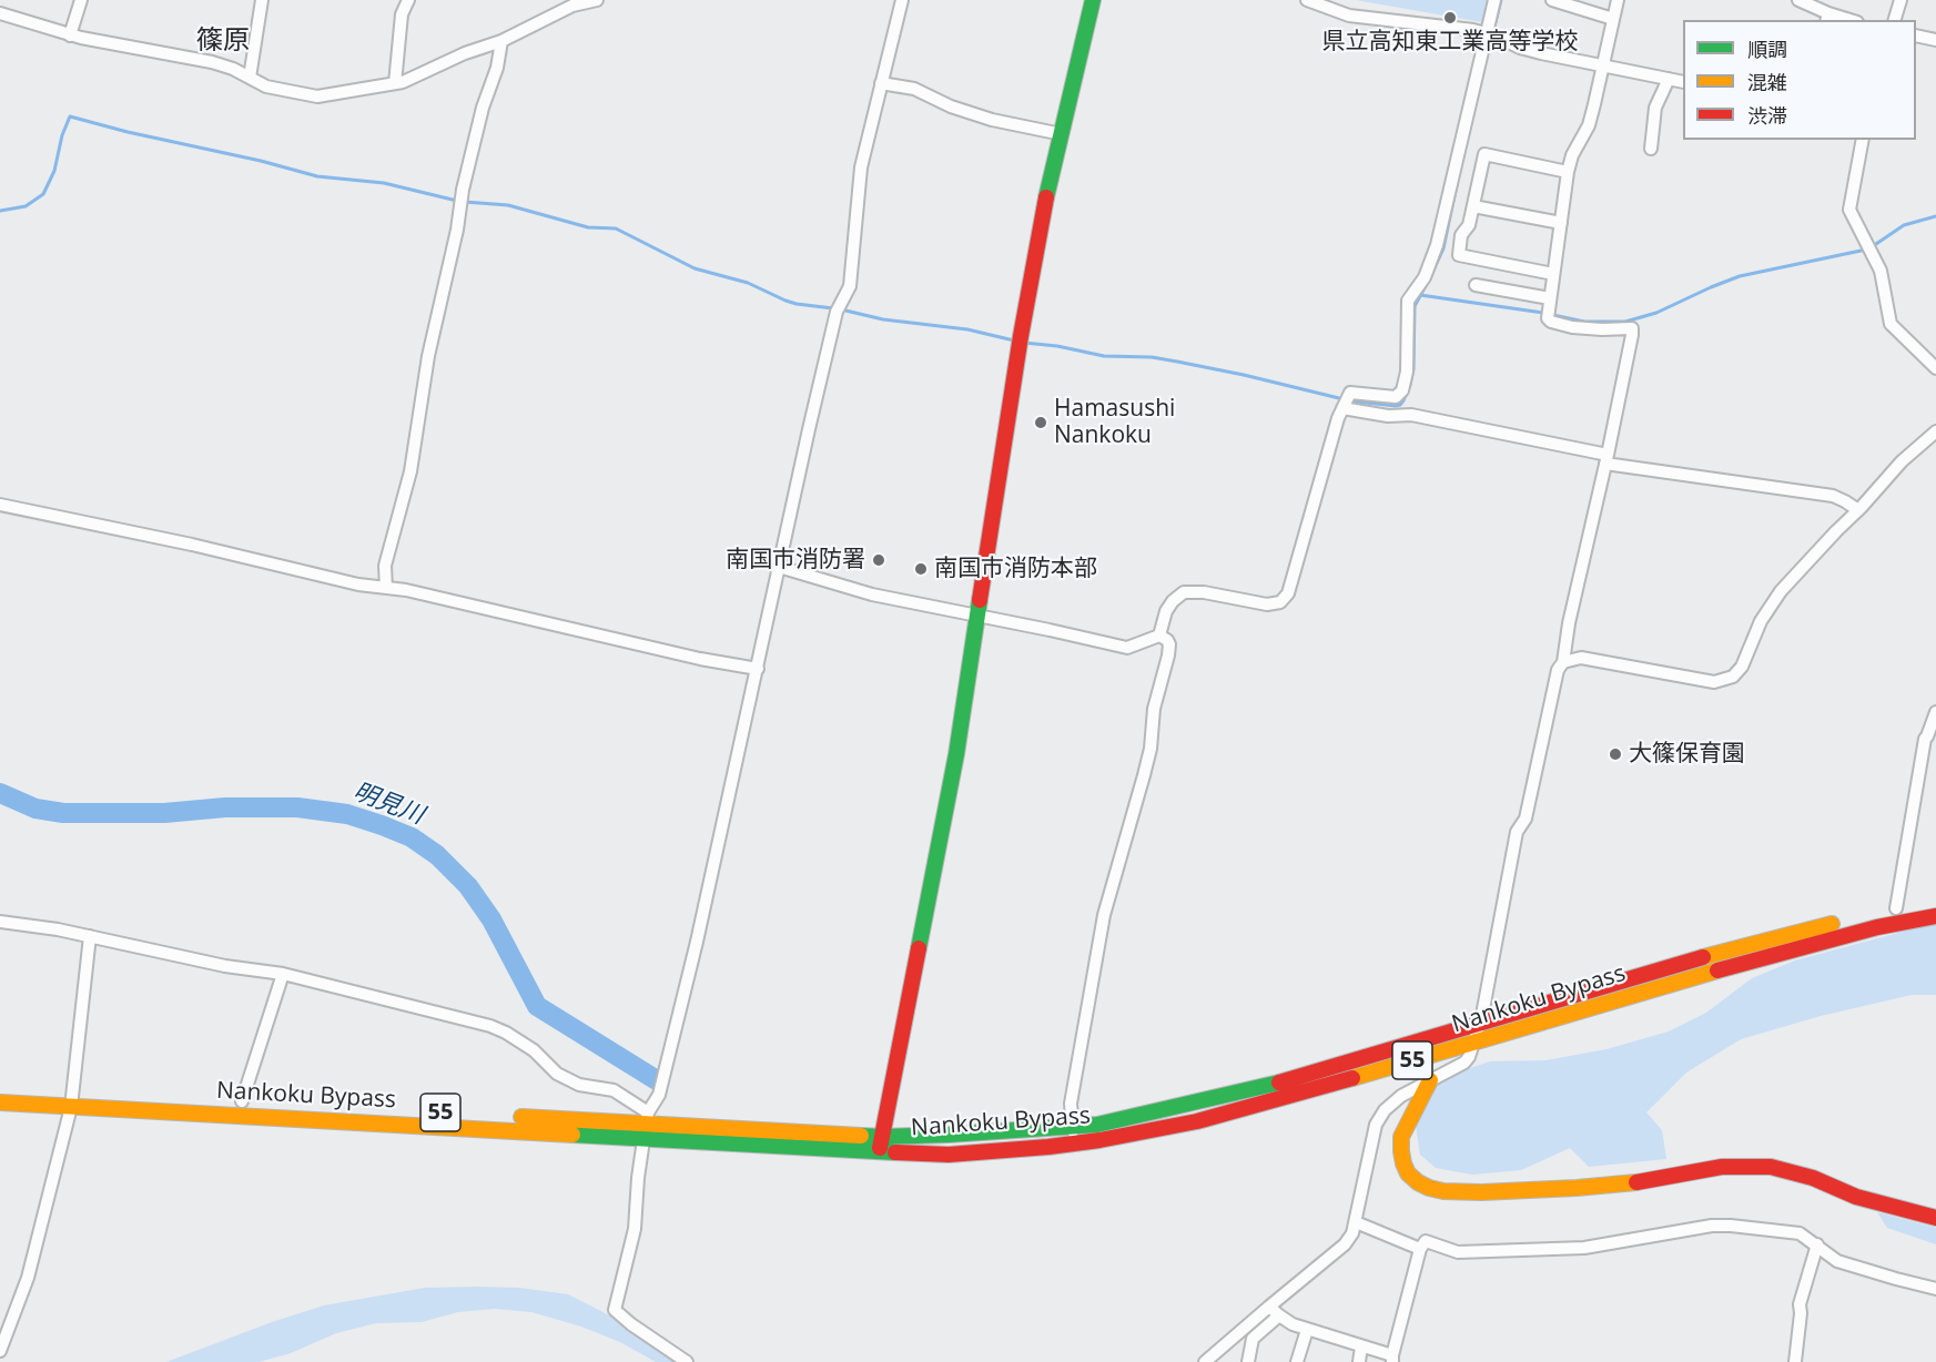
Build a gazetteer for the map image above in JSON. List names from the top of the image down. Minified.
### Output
{"streets":{"main road":["Nankoku Bypass","55"]},"districts":["篠原"],"water":["明見川"],"places":["県立高知東工業高等学校","Hamasushi Nankoku","南国市消防署","南国市消防本部","大篠保育園"],"legend":["順調","混雑","渋滞"]}
